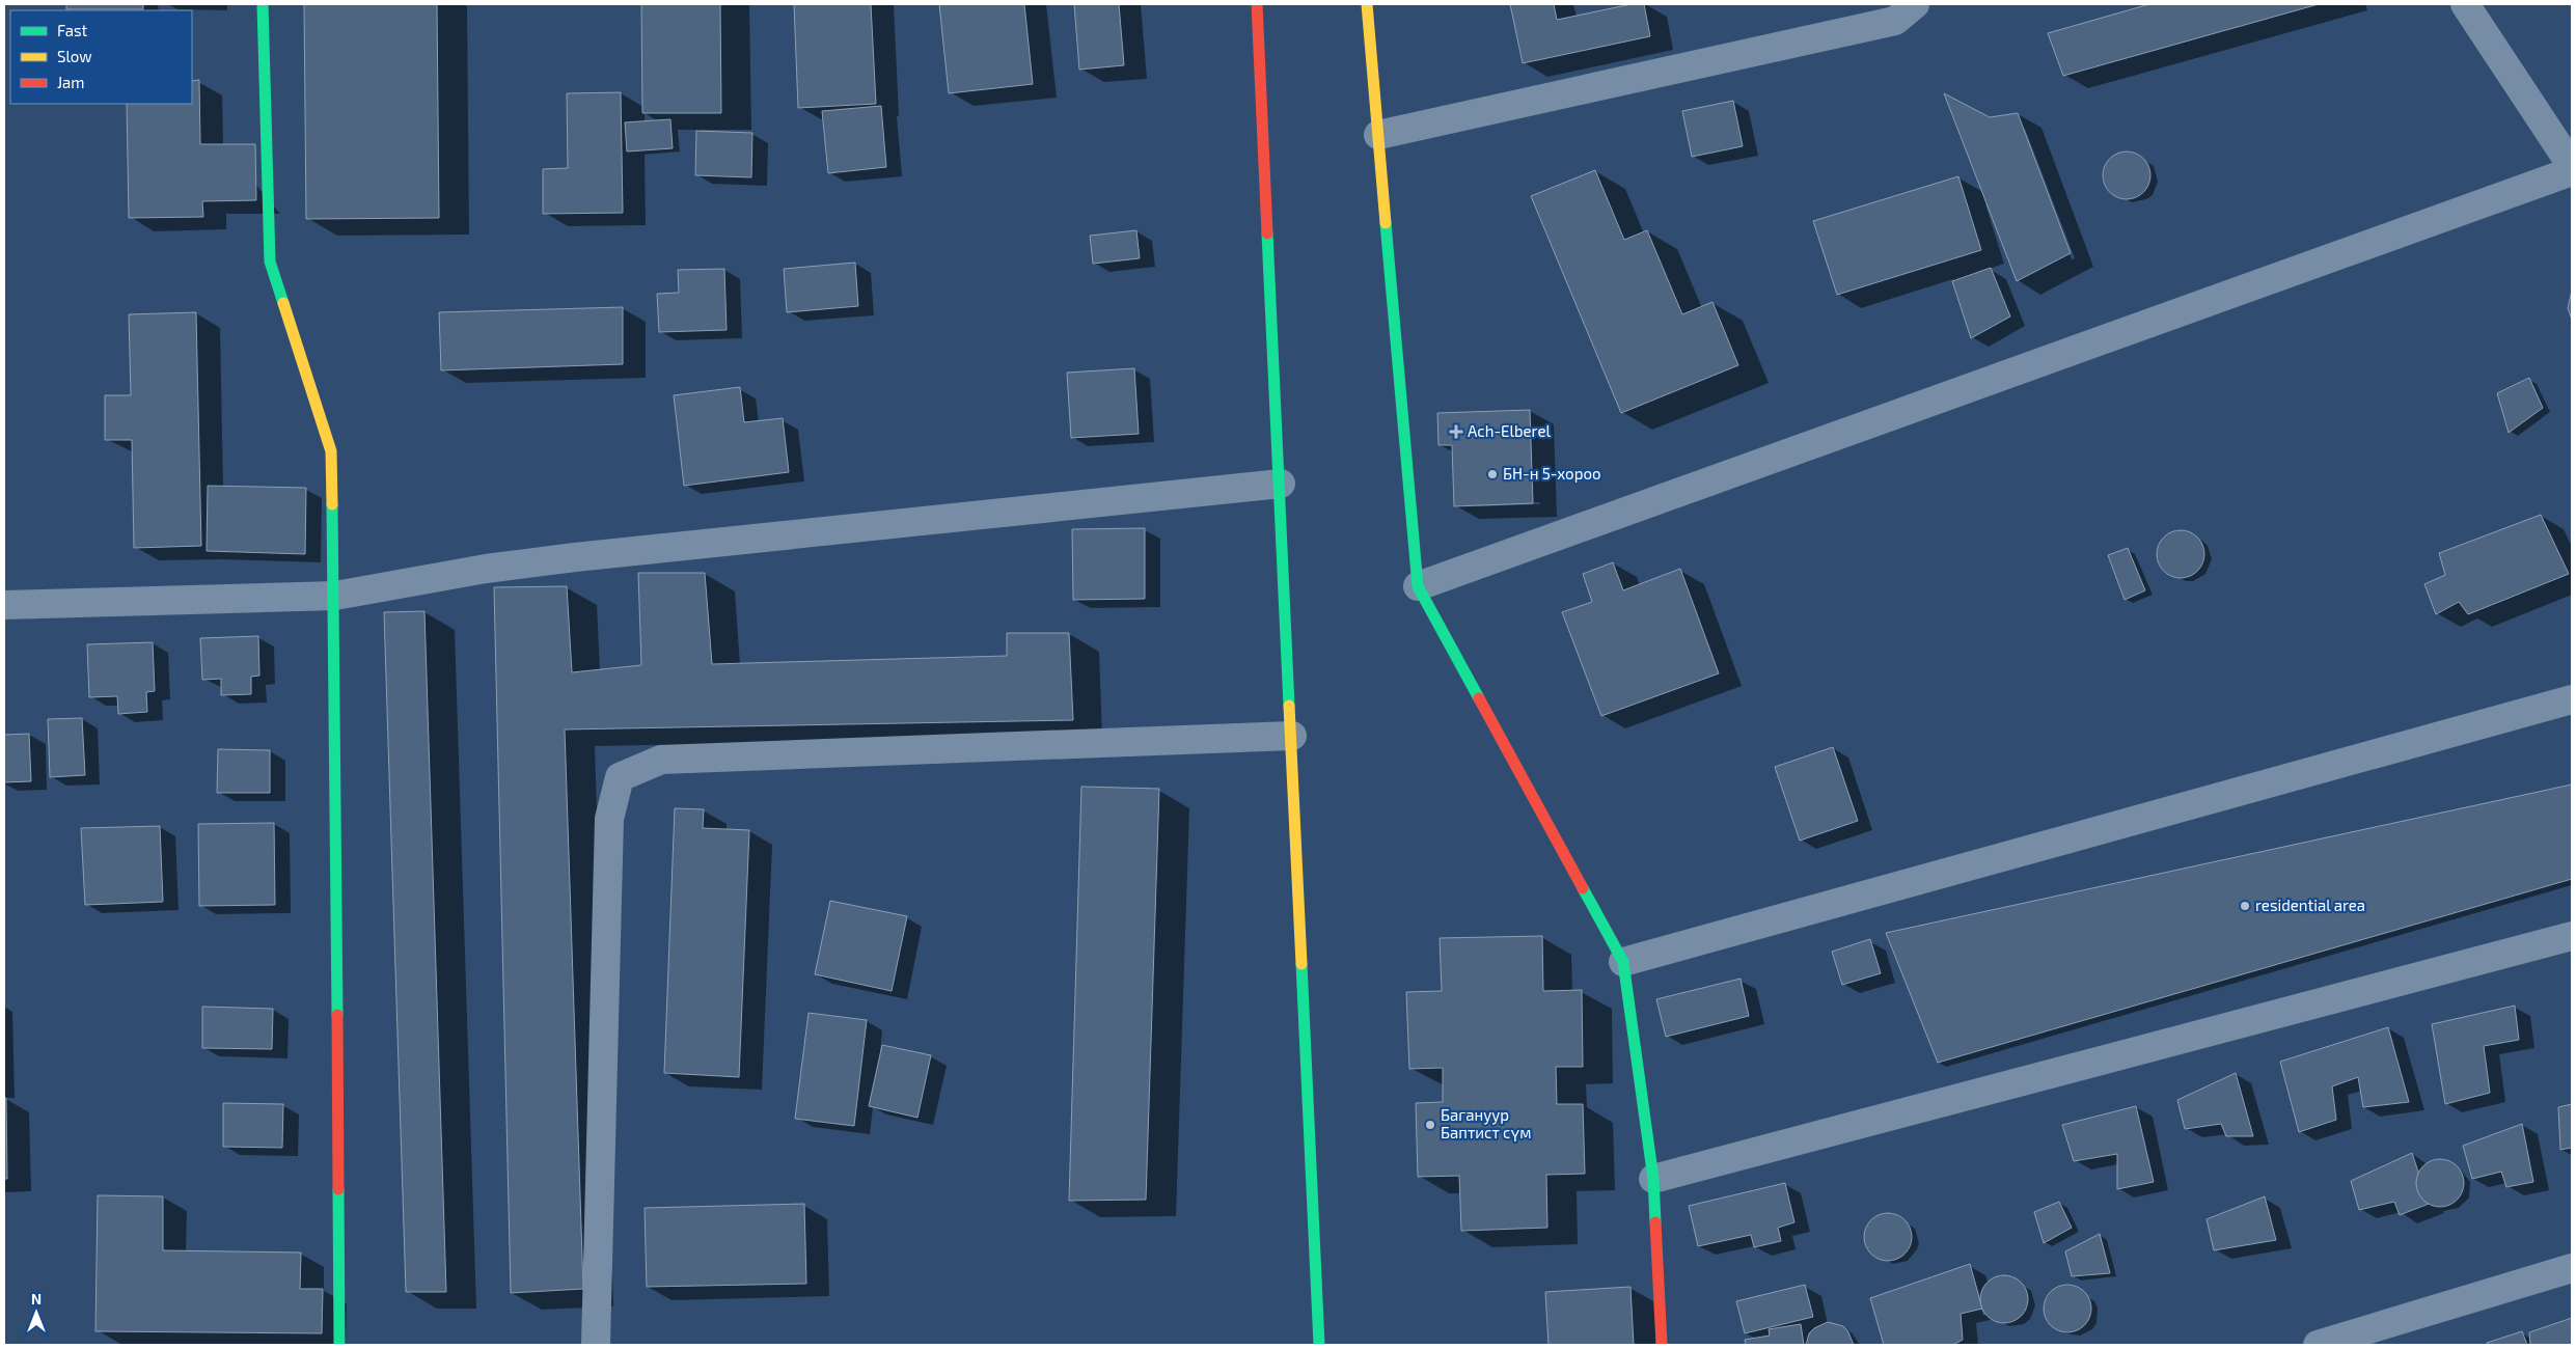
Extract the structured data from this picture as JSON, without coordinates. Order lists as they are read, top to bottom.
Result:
{
  "places": {
    "health": ["Ach-Elberel"],
    "other": ["БН-н 5-хороо", "residential area", "Багануур Баптист сүм"]
  },
  "legend": ["Fast", "Slow", "Jam"],
  "north": "top"
}
